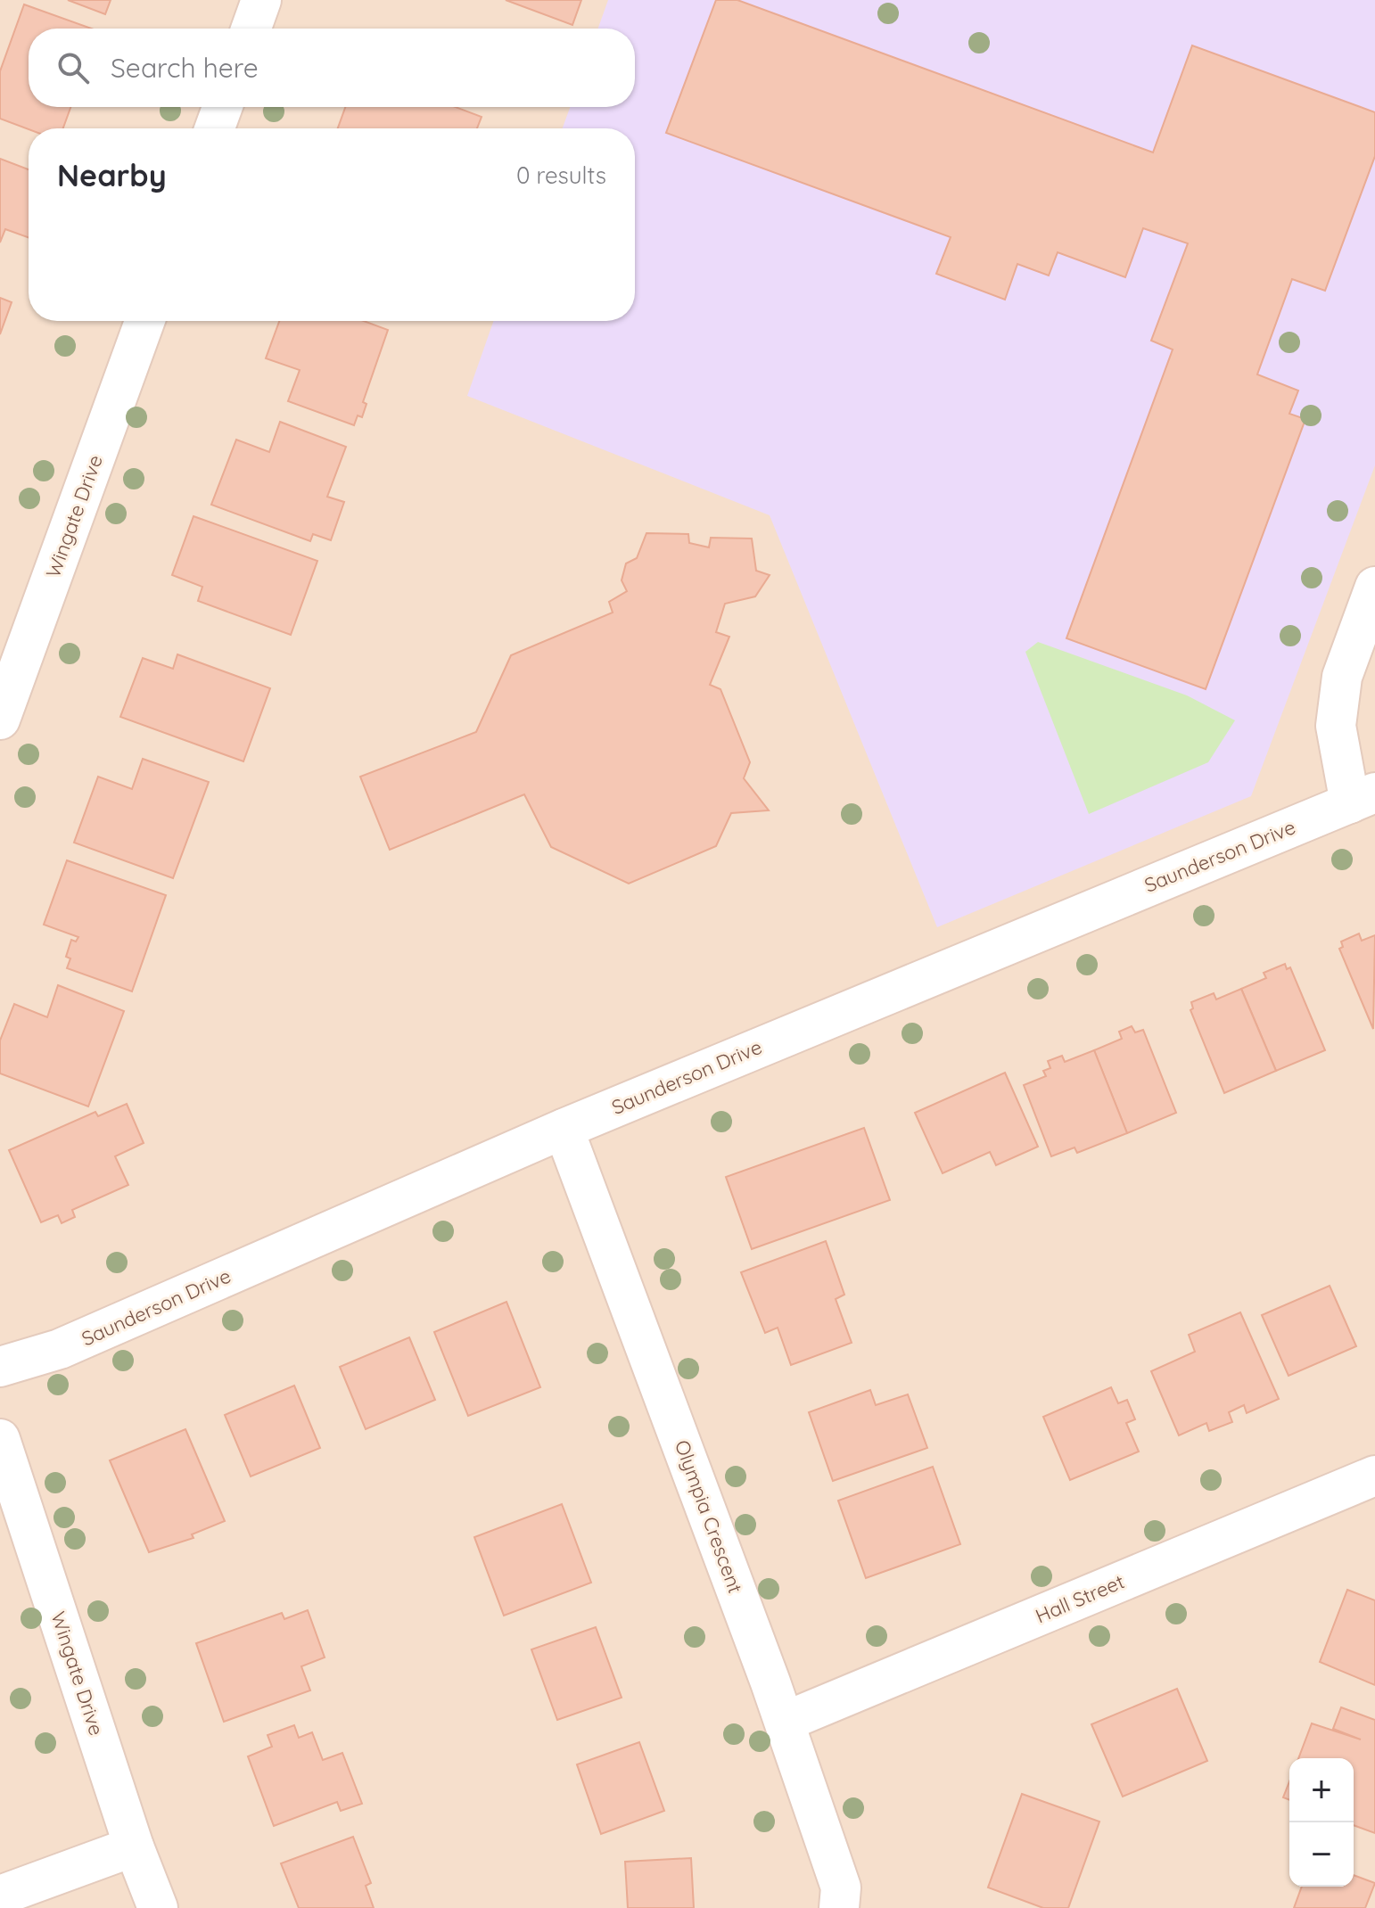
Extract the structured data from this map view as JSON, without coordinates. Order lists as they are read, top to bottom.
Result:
{
  "streets": {
    "street": [
      "Wingate Drive",
      "Saunderson Drive",
      "Olympia Crescent",
      "Hall Street"
    ]
  },
  "crossings": [
    ["Saunderson Drive", "Olympia Crescent"],
    ["Olympia Crescent", "Hall Street"]
  ],
  "page": {
    "search": "Search here",
    "heading": ["Nearby", "0 results"],
    "map_buttons": ["+", "−"]
  }
}
